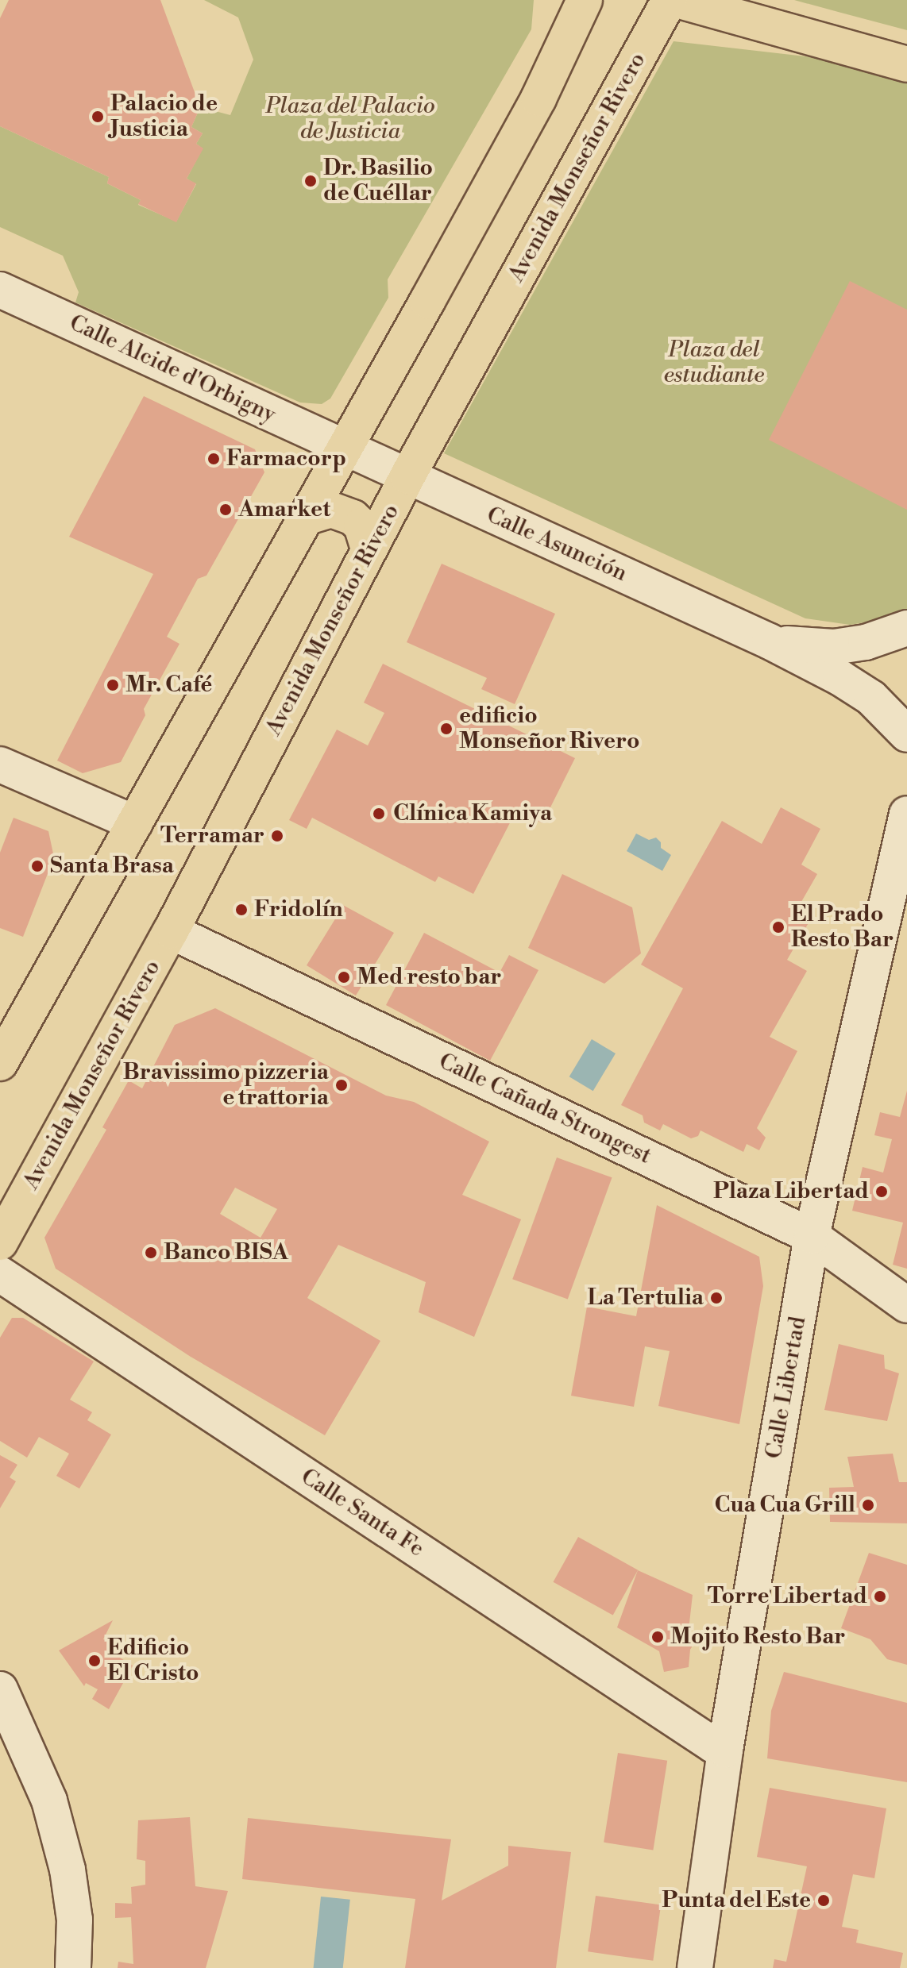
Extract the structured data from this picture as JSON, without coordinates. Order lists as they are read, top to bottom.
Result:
{
  "streets": {
    "main road": ["Avenida Monseñor Rivero"],
    "street": [
      "Calle Alcide d'Orbigny",
      "Calle Asunción",
      "Calle Cañada Strongest",
      "Calle Libertad",
      "Calle Santa Fe"
    ]
  },
  "crossings": [
    ["Avenida Monseñor Rivero", "Calle Asunción"],
    ["Avenida Monseñor Rivero", "Calle Cañada Strongest"],
    ["Calle Alcide d'Orbigny", "Calle Asunción"],
    ["Calle Cañada Strongest", "Calle Libertad"],
    ["Calle Libertad", "Calle Santa Fe"]
  ],
  "parks": ["Plaza del Palacio de Justicia", "Plaza del estudiante"],
  "places": [
    "Palacio de Justicia",
    "Dr. Basilio de Cuéllar",
    "Farmacorp",
    "Amarket",
    "Mr. Café",
    "edificio Monseñor Rivero",
    "Clínica Kamiya",
    "Terramar",
    "Santa Brasa",
    "Fridolín",
    "El Prado Resto Bar",
    "Med resto bar",
    "Bravissimo pizzeria e trattoria",
    "Plaza Libertad",
    "Banco BISA",
    "La Tertulia",
    "Cua Cua Grill",
    "Torre Libertad",
    "Mojito Resto Bar",
    "Edificio El Cristo",
    "Punta del Este"
  ]
}
